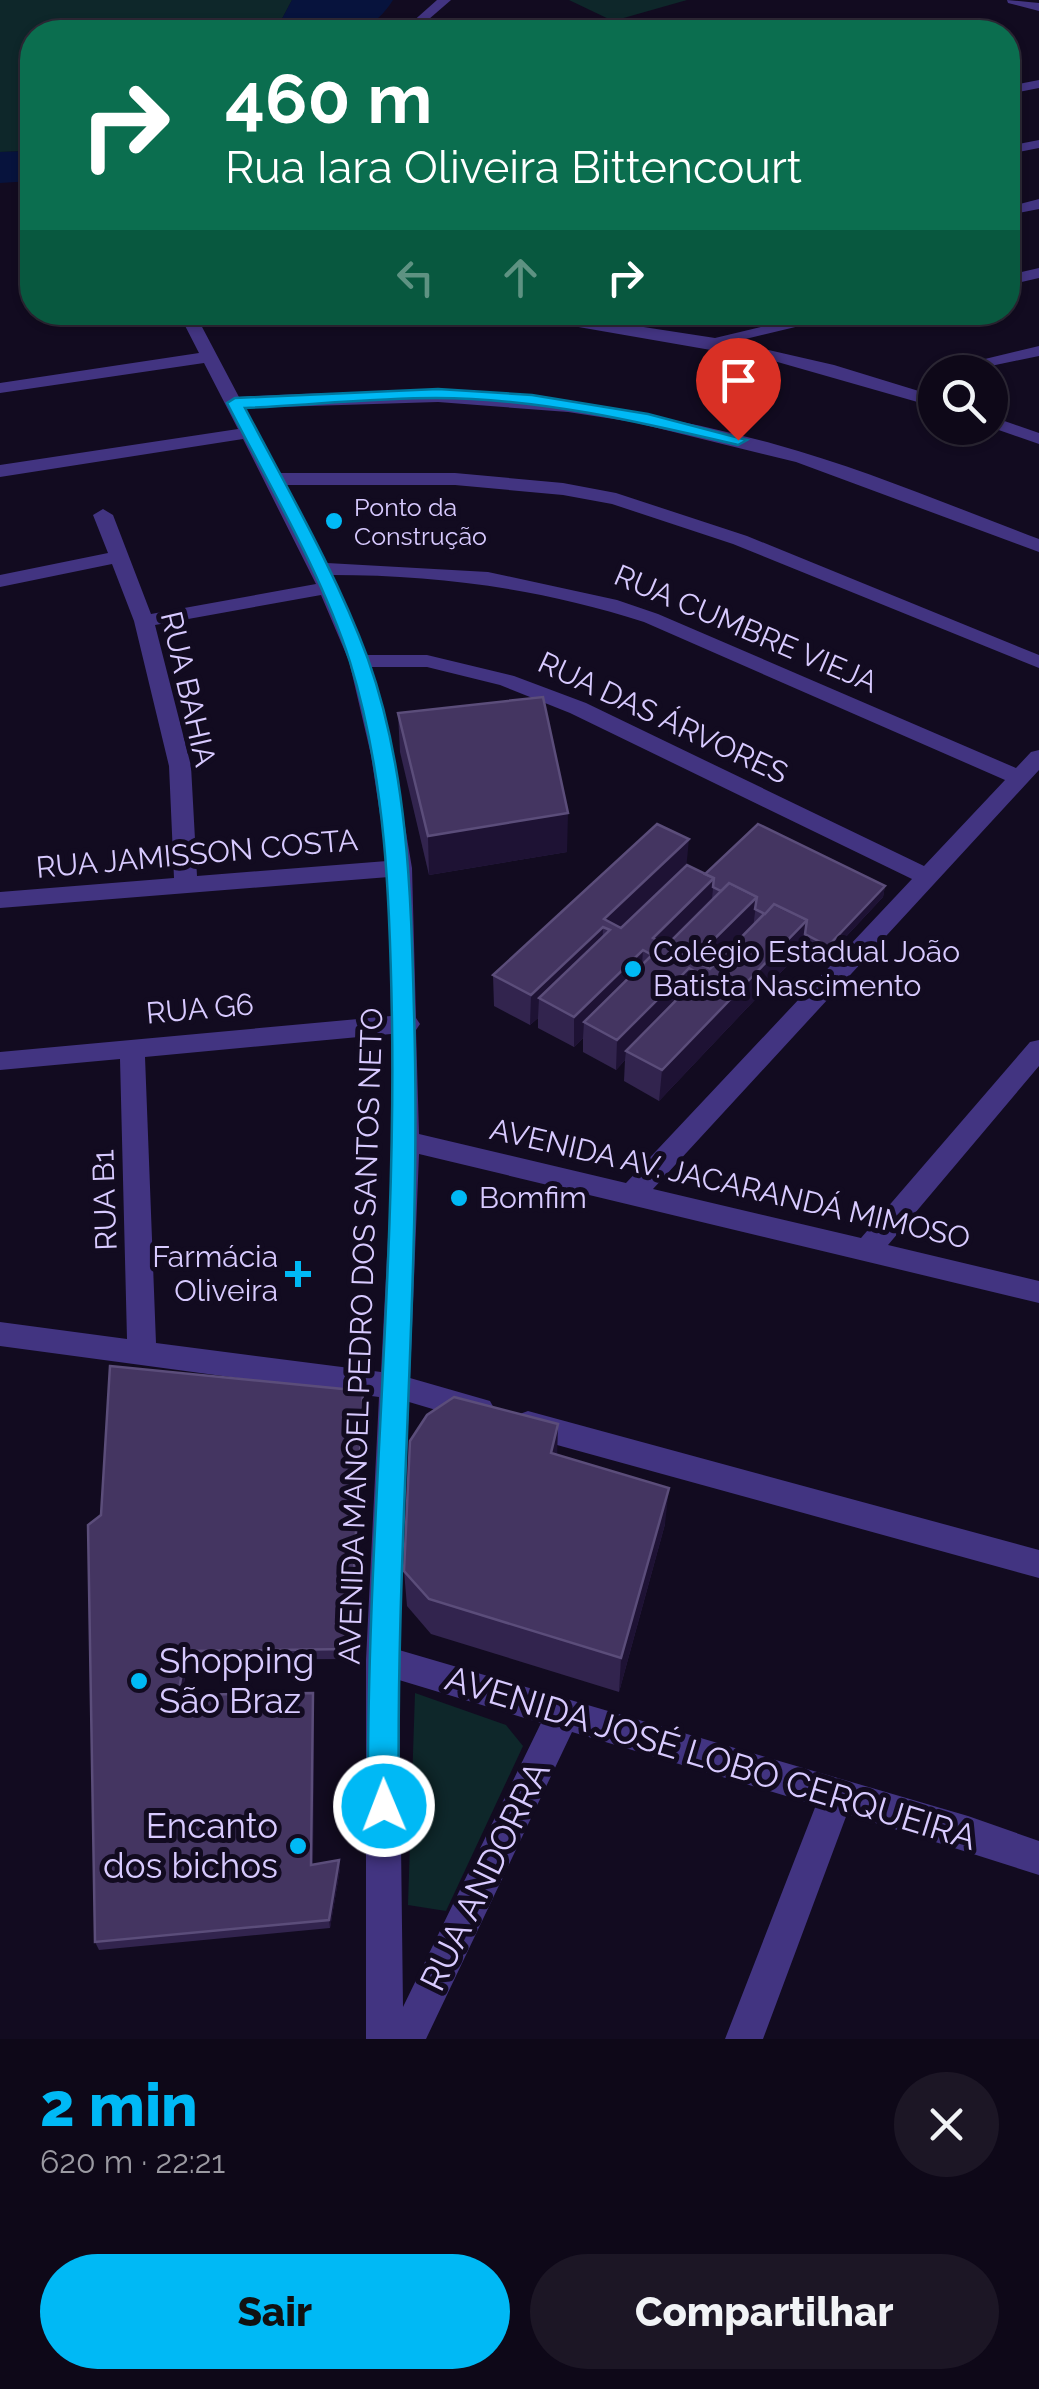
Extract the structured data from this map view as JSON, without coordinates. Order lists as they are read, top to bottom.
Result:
{
  "streets": {
    "street": [
      "RUA CUMBRE VIEJA",
      "RUA BAHIA",
      "RUA DAS ÁRVORES",
      "RUA JAMISSON COSTA",
      "RUA G6",
      "AVENIDA AV. JACARANDÁ MIMOSO",
      "RUA B1",
      "AVENIDA MANOEL PEDRO DOS SANTOS NETO",
      "AVENIDA JOSÉ LOBO CERQUEIRA",
      "RUA ANDORRA"
    ]
  },
  "crossings": [
    ["RUA CUMBRE VIEJA", "RUA BAHIA"],
    ["RUA CUMBRE VIEJA", "AVENIDA MANOEL PEDRO DOS SANTOS NETO"],
    ["RUA BAHIA", "RUA JAMISSON COSTA"],
    ["RUA DAS ÁRVORES", "AVENIDA MANOEL PEDRO DOS SANTOS NETO"],
    ["RUA JAMISSON COSTA", "AVENIDA MANOEL PEDRO DOS SANTOS NETO"],
    ["RUA G6", "RUA B1"],
    ["RUA G6", "AVENIDA MANOEL PEDRO DOS SANTOS NETO"],
    ["AVENIDA AV. JACARANDÁ MIMOSO", "AVENIDA MANOEL PEDRO DOS SANTOS NETO"],
    ["AVENIDA MANOEL PEDRO DOS SANTOS NETO", "AVENIDA JOSÉ LOBO CERQUEIRA"],
    ["AVENIDA JOSÉ LOBO CERQUEIRA", "RUA ANDORRA"]
  ],
  "places": {
    "other": [
      "Ponto da Construção",
      "Colégio Estadual João Batista Nascimento",
      "Bomfim",
      "Shopping São Braz",
      "Encanto dos bichos"
    ],
    "health": ["Farmácia Oliveira"]
  },
  "page": {
    "turn": ["460 m", "Rua Iara Oliveira Bittencourt"],
    "heading": ["2 min", "620 m · 22:21"],
    "buttons": ["Sair", "Compartilhar"]
  }
}
